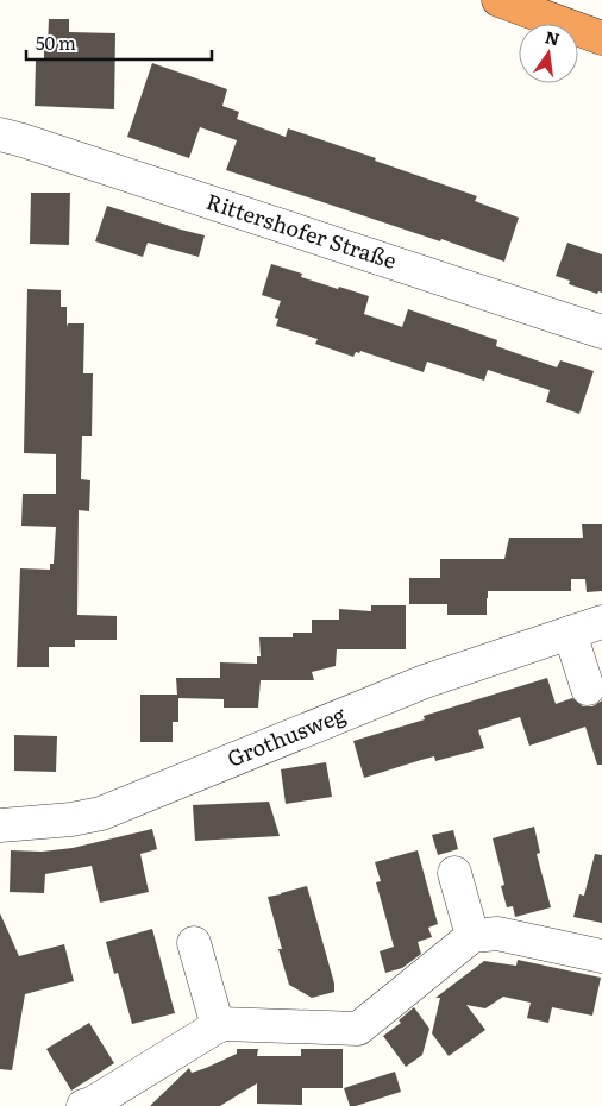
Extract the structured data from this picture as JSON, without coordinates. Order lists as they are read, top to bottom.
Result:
{
  "streets": {
    "street": ["Rittershofer Straße", "Grothusweg"]
  },
  "scale_bar": "50 m",
  "north": "top"
}
